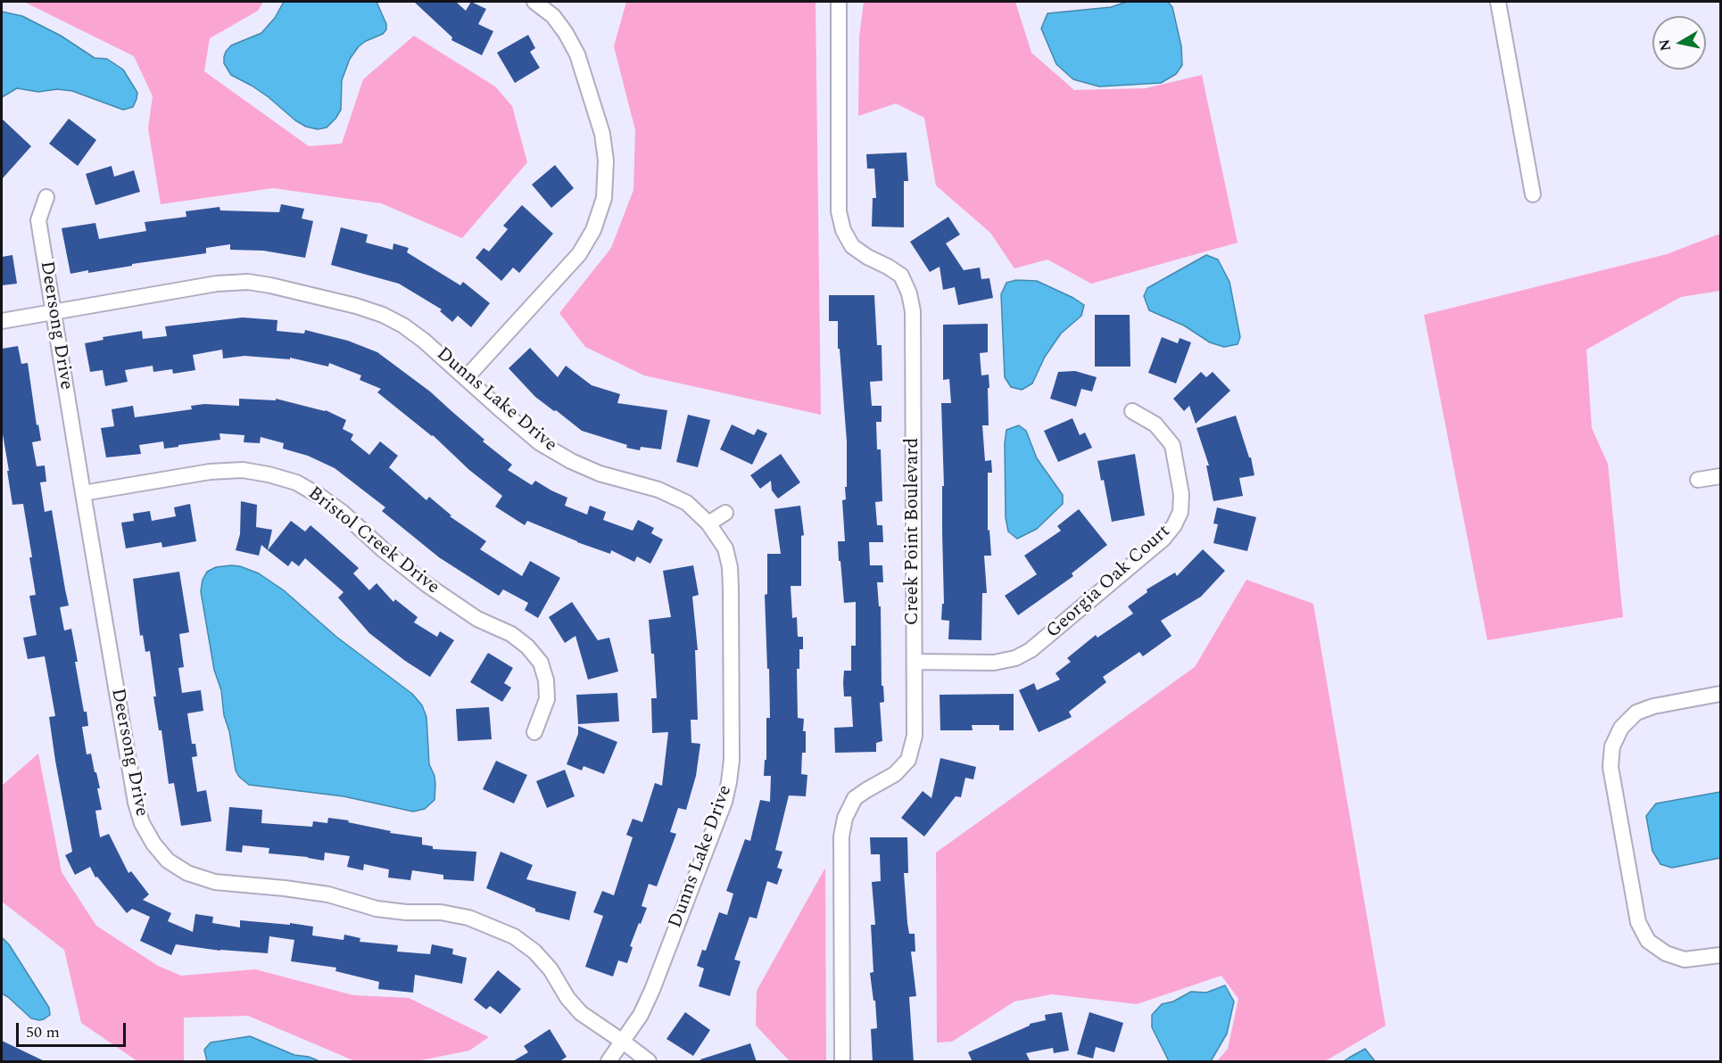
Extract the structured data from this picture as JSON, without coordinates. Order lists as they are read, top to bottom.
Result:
{
  "streets": {
    "street": [
      "Deersong Drive",
      "Dunns Lake Drive",
      "Creek Point Boulevard",
      "Bristol Creek Drive",
      "Georgia Oak Court"
    ]
  },
  "crossings": [
    ["Deersong Drive", "Dunns Lake Drive"],
    ["Deersong Drive", "Bristol Creek Drive"],
    ["Creek Point Boulevard", "Georgia Oak Court"]
  ],
  "scale_bar": "50 m",
  "north": "left"
}
